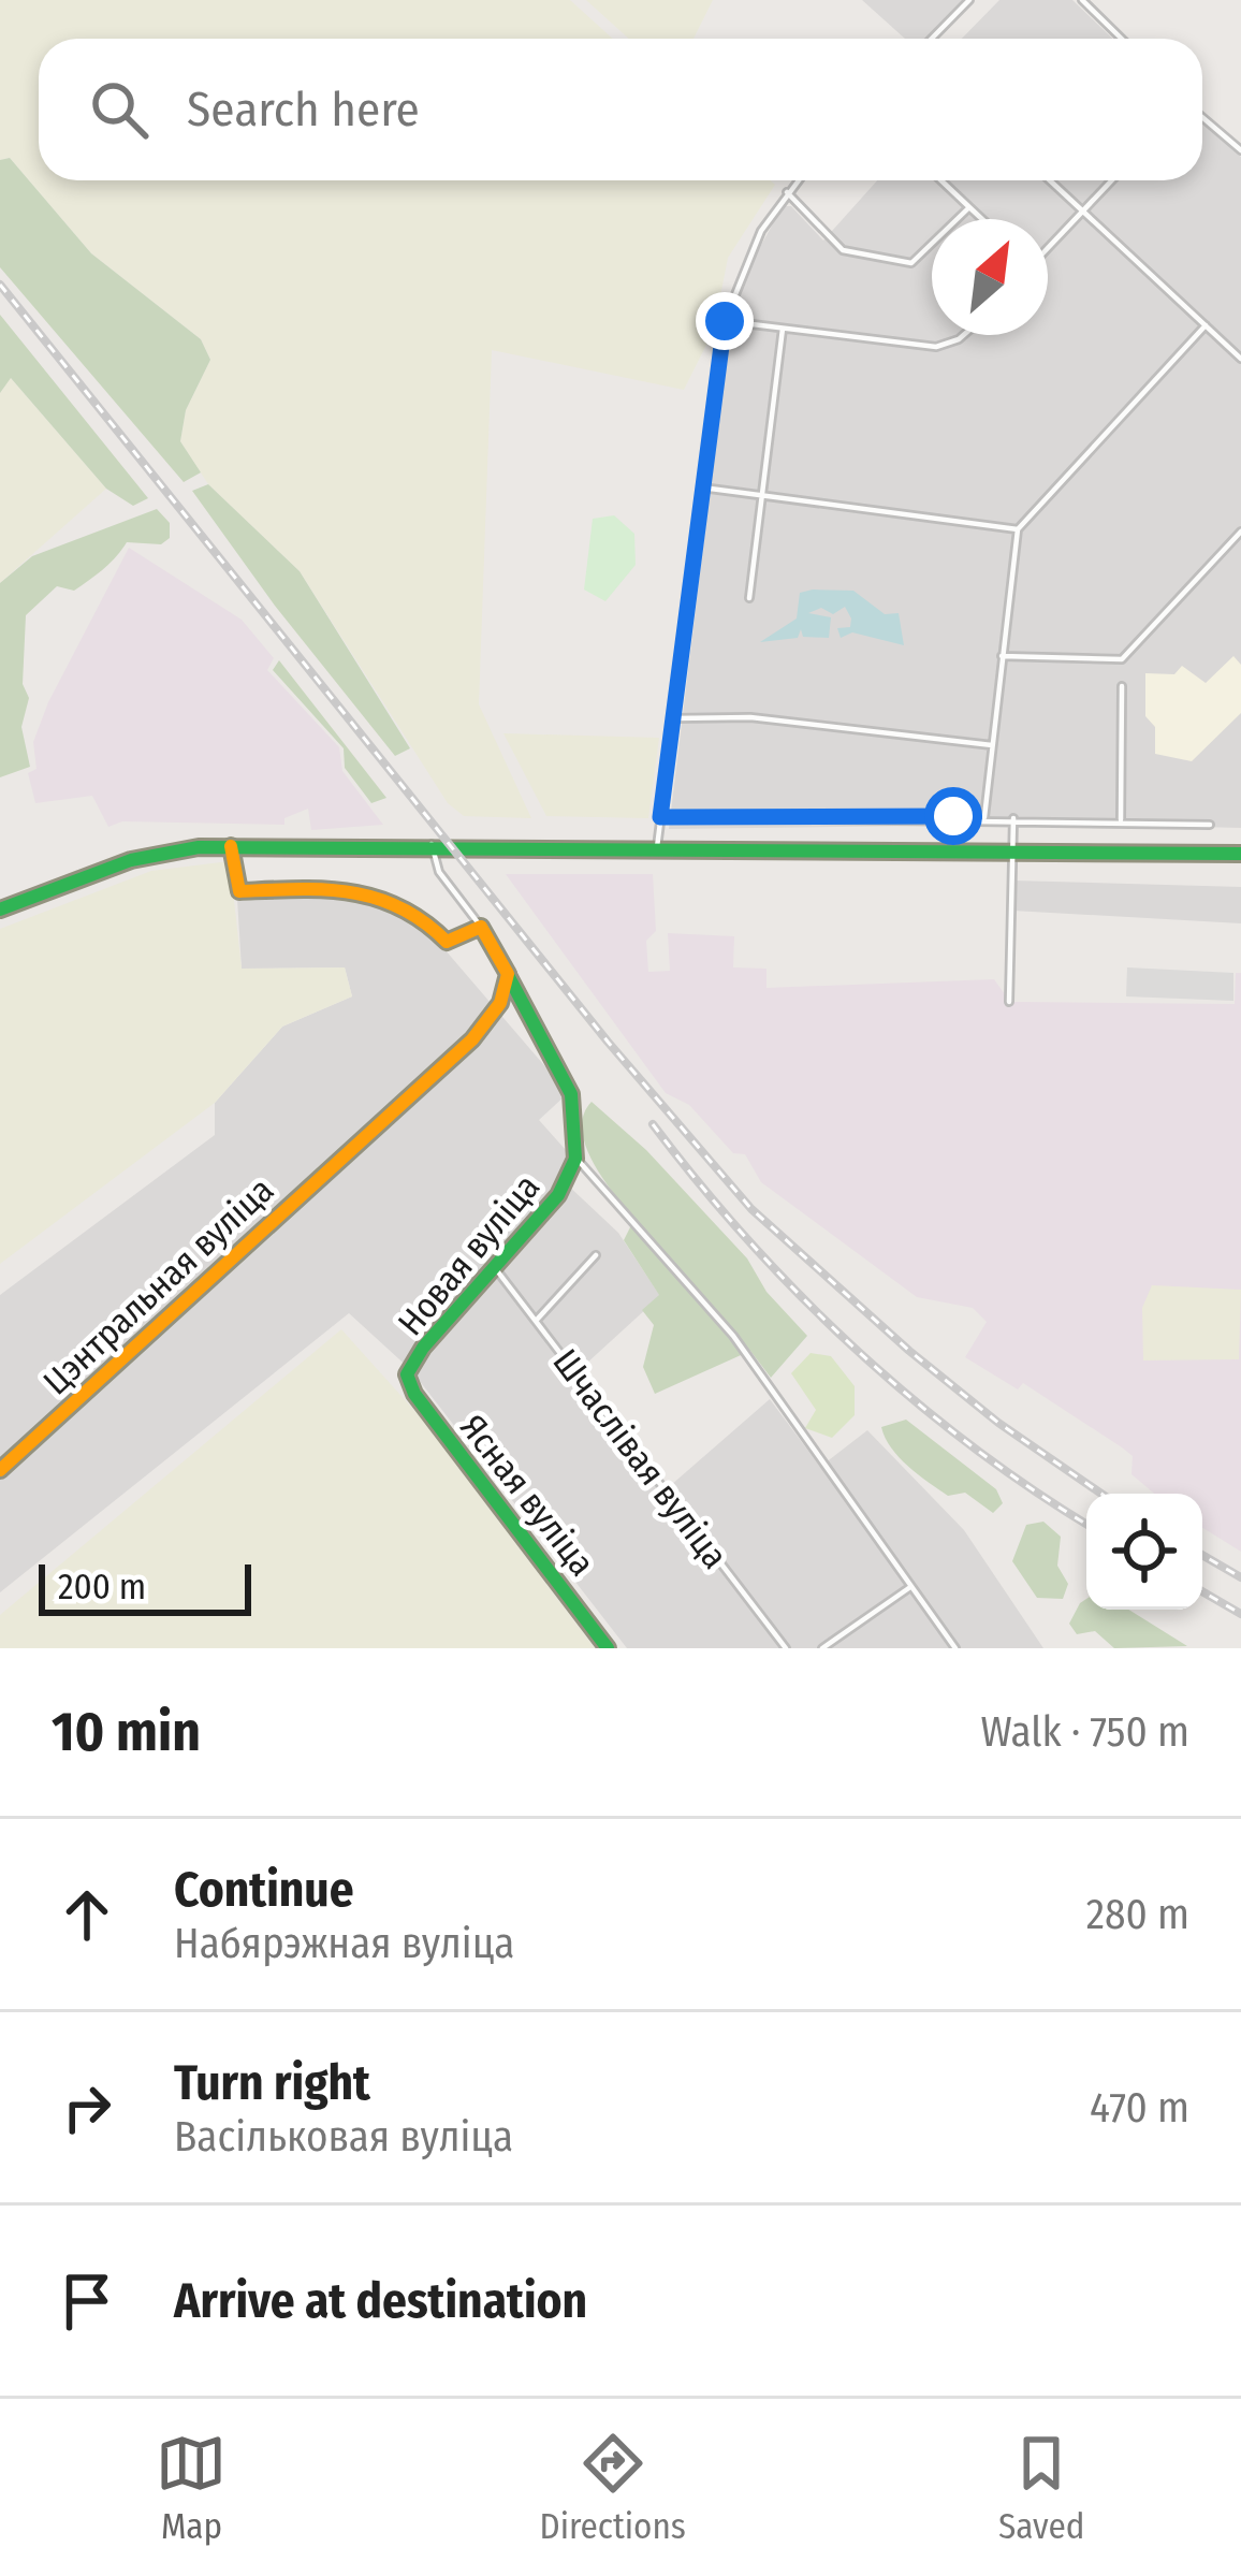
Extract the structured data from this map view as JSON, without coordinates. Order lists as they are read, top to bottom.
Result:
{
  "streets": {
    "street": [
      "Новая вуліца",
      "Цэнтральная вуліца",
      "Шчаслівая вуліца",
      "Ясная вуліца"
    ]
  },
  "crossings": [
    ["Новая вуліца", "Цэнтральная вуліца"],
    ["Новая вуліца", "Шчаслівая вуліца"],
    ["Новая вуліца", "Ясная вуліца"]
  ],
  "scale_bar": "200 m",
  "north": "top right",
  "page": {
    "search": "Search here",
    "scale": "200 m",
    "heading": ["10 min", "Walk · 750 m"],
    "list": [
      ["Continue", "Набярэжная вуліца", "280 m"],
      ["Turn right", "Васільковая вуліца", "470 m"],
      "Arrive at destination"
    ],
    "nav": ["Map", "Directions", "Saved"]
  }
}
